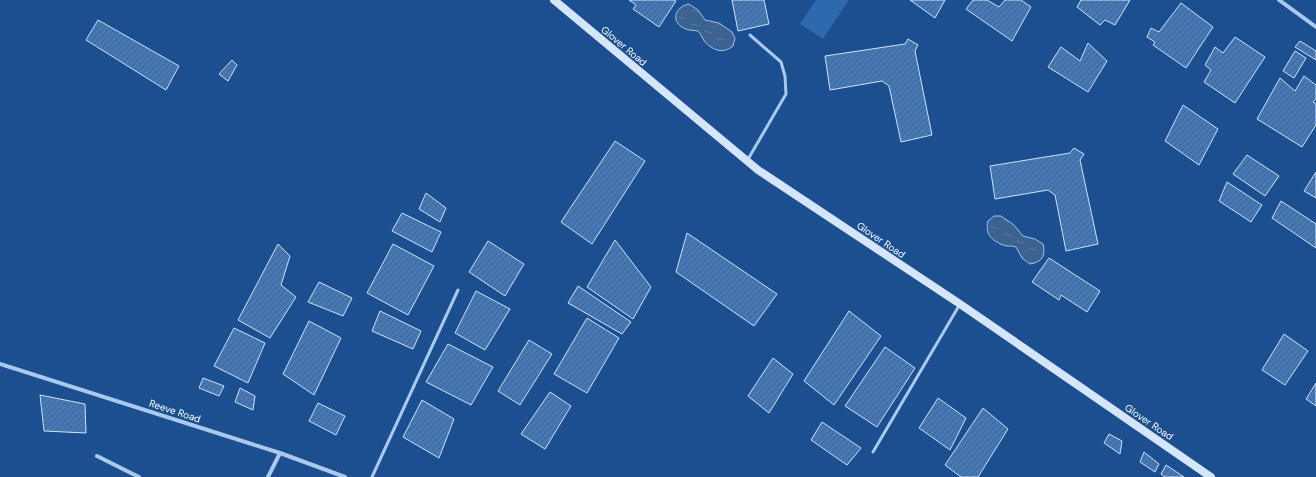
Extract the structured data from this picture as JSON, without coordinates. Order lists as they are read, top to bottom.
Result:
{
  "streets": {
    "street": ["Glover Road", "Reeve Road"]
  }
}
